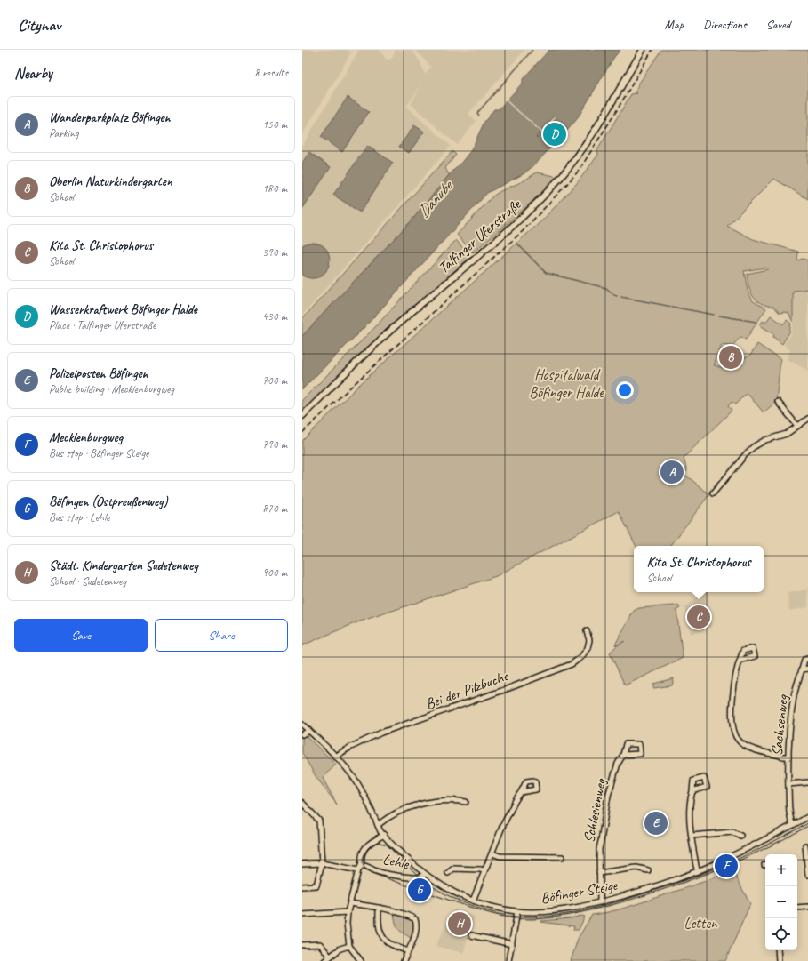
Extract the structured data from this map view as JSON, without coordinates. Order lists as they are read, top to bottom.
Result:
{
  "streets": {
    "street": [
      "Talfinger Uferstraße",
      "Bei der Pilzbuche",
      "Sachsenweg",
      "Schlesienweg",
      "Lehle",
      "Böfinger Steige"
    ]
  },
  "crossings": [
    ["Bei der Pilzbuche", "Böfinger Steige"],
    ["Sachsenweg", "Böfinger Steige"],
    ["Schlesienweg", "Böfinger Steige"],
    ["Lehle", "Böfinger Steige"]
  ],
  "water": ["Danube"],
  "parks": ["Hospitalwald Böfinger Halde", "Letten"],
  "page": {
    "header": "Citynav",
    "nav": ["Map", "Directions", "Saved"],
    "heading": ["Nearby", "8 results"],
    "list": [
      {
        "mark": "A",
        "name": "Wanderparkplatz Böfingen",
        "note": "Parking",
        "value": "150 m"
      },
      {
        "mark": "B",
        "name": "Oberlin Naturkindergarten",
        "note": "School",
        "value": "180 m"
      },
      {
        "mark": "C",
        "name": "Kita St. Christophorus",
        "note": "School",
        "value": "390 m"
      },
      {
        "mark": "D",
        "name": "Wasserkraftwerk Böfinger Halde",
        "note": "Place · Talfinger Uferstraße",
        "value": "430 m"
      },
      {
        "mark": "E",
        "name": "Polizeiposten Böfingen",
        "note": "Public building · Mecklenburgweg",
        "value": "700 m"
      },
      {
        "mark": "F",
        "name": "Mecklenburgweg",
        "note": "Bus stop · Böfinger Steige",
        "value": "790 m"
      },
      {
        "mark": "G",
        "name": "Böfingen (Ostpreußenweg)",
        "note": "Bus stop · Lehle",
        "value": "870 m"
      },
      {
        "mark": "H",
        "name": "Städt. Kindergarten Sudetenweg",
        "note": "School · Sudetenweg",
        "value": "900 m"
      }
    ],
    "pins": [
      "D",
      "B",
      "A",
      "C",
      "E",
      "F",
      "G",
      "H"
    ],
    "popup": ["Kita St. Christophorus", "School"],
    "buttons": ["Save", "Share"],
    "map_buttons": ["+", "−"]
  }
}
